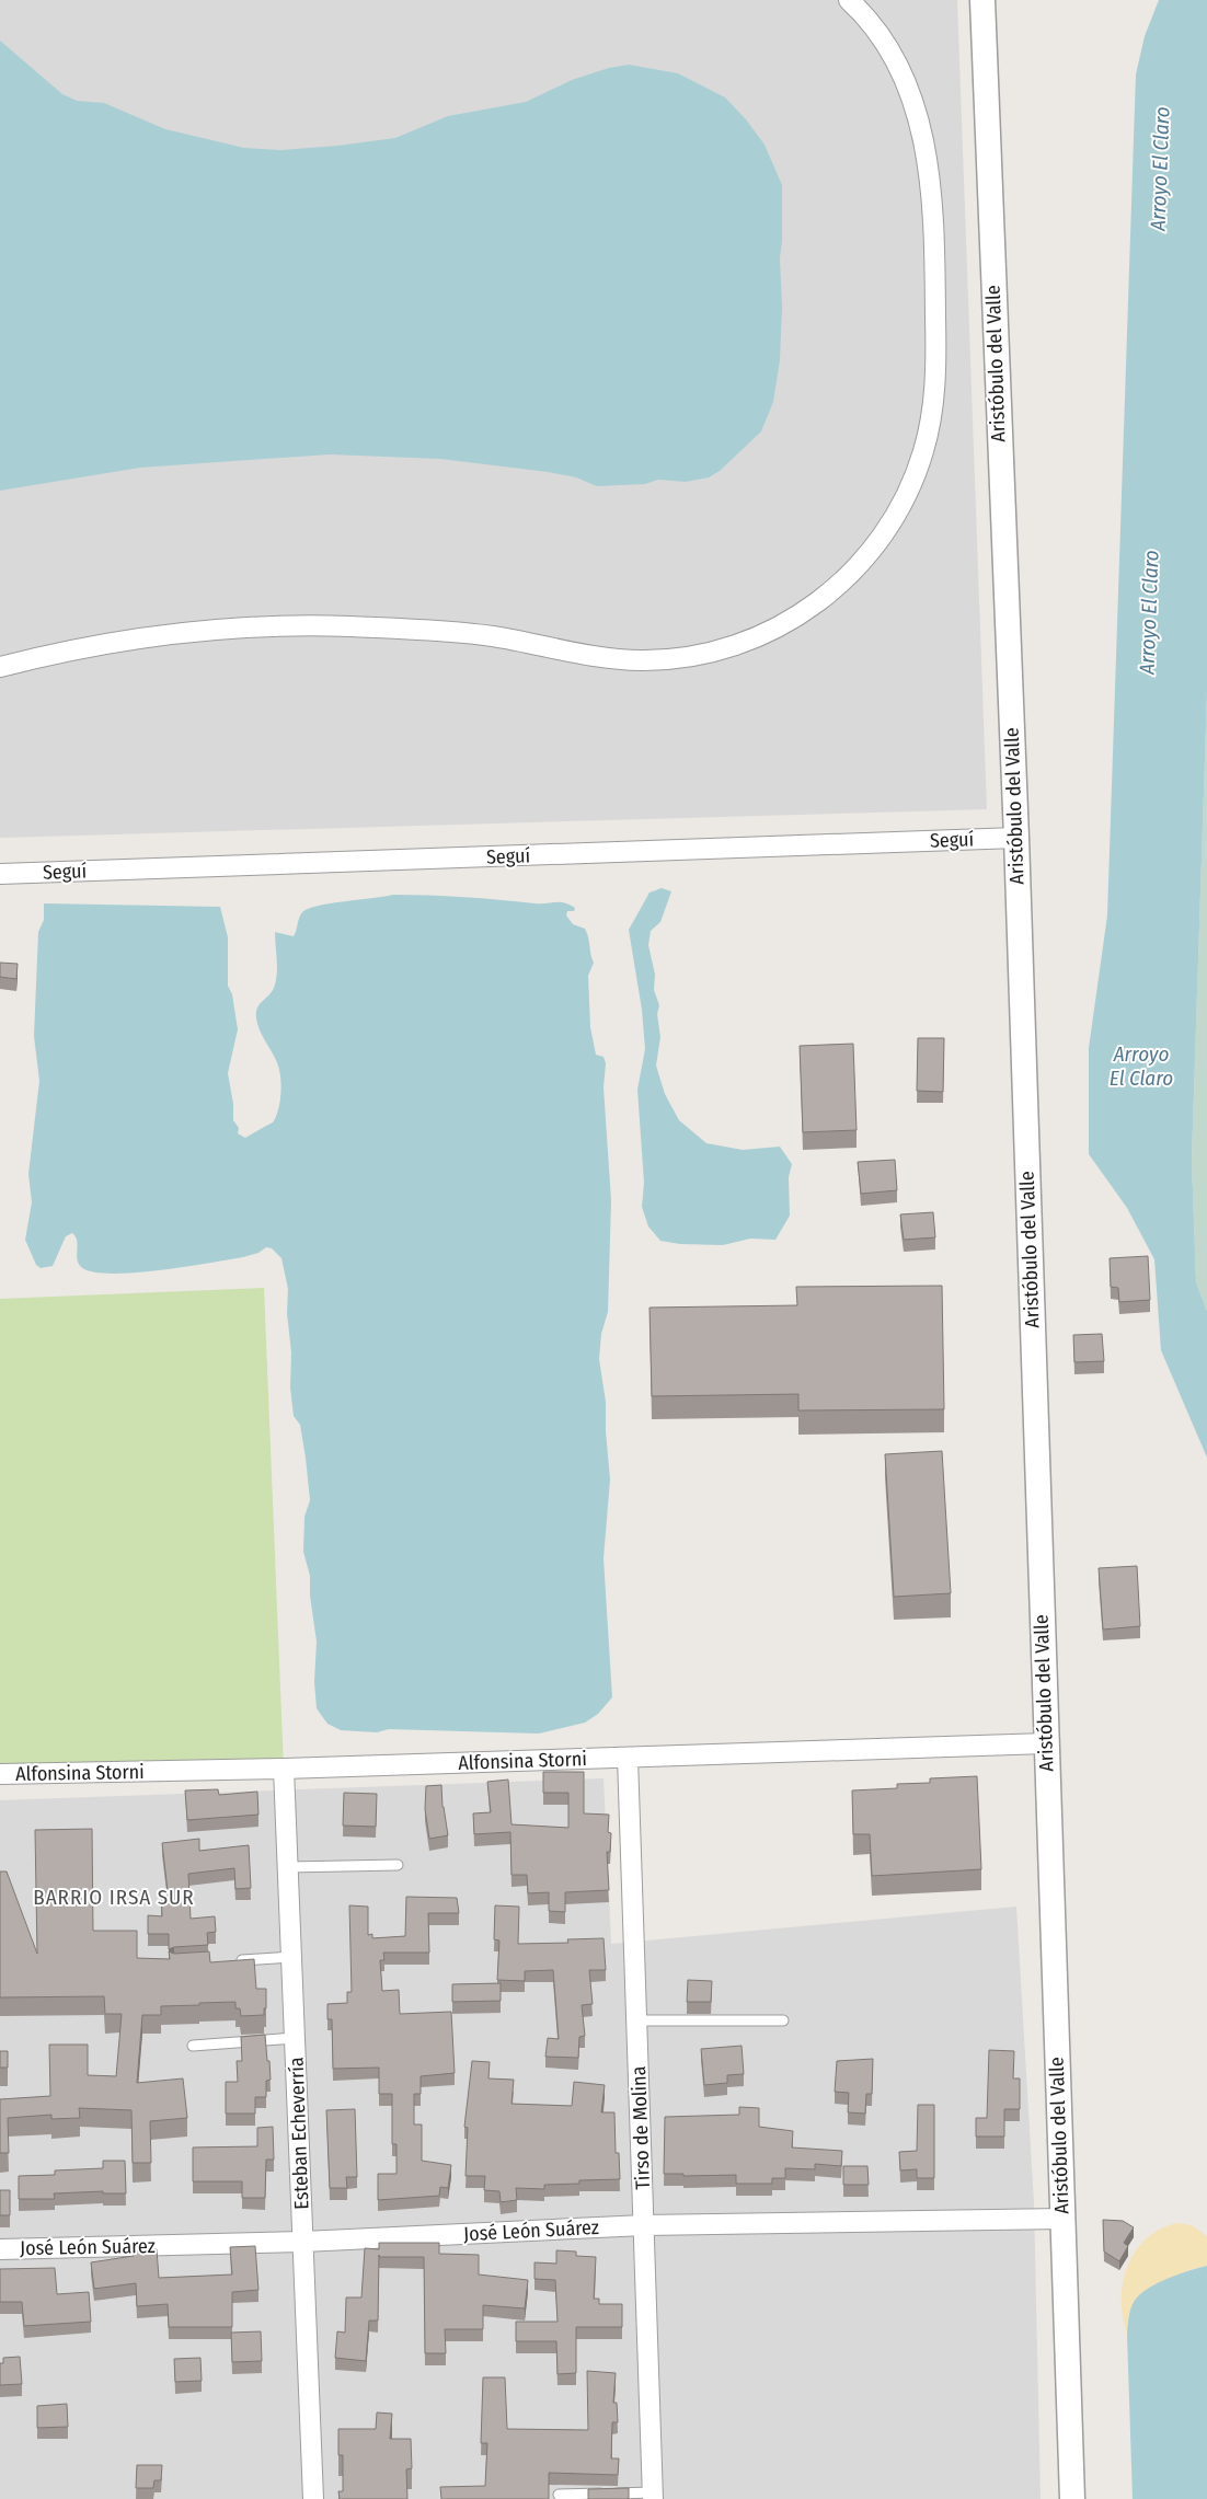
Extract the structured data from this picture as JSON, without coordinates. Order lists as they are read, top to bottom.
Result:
{
  "streets": {
    "street": [
      "Aristóbulo del Valle",
      "Seguí",
      "Alfonsina Storni",
      "Tirso de Molina",
      "Esteban Echeverría",
      "José León Suárez"
    ]
  },
  "crossings": [
    ["Aristóbulo del Valle", "Seguí"],
    ["Aristóbulo del Valle", "Alfonsina Storni"],
    ["Aristóbulo del Valle", "José León Suárez"],
    ["Alfonsina Storni", "Tirso de Molina"],
    ["Alfonsina Storni", "Esteban Echeverría"],
    ["Tirso de Molina", "José León Suárez"],
    ["Esteban Echeverría", "José León Suárez"]
  ],
  "districts": ["BARRIO IRSA SUR"],
  "water": ["Arroyo El Claro"]
}
